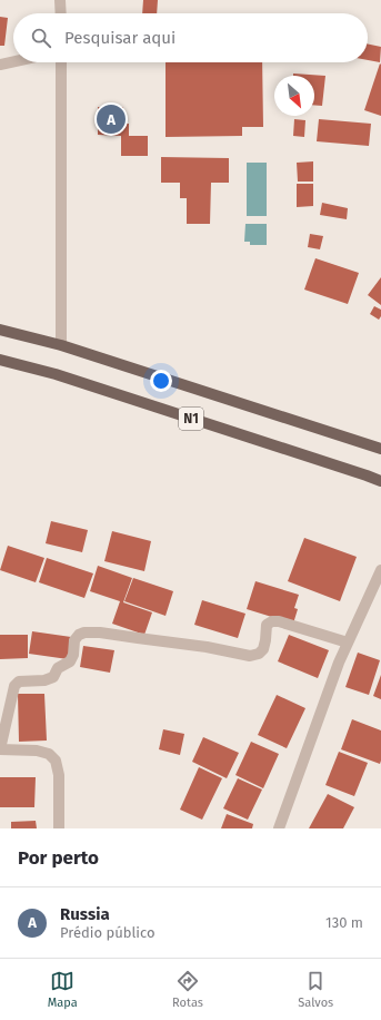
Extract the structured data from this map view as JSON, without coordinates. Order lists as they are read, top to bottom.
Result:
{
  "streets": {
    "main road": ["N1"]
  },
  "north": "bottom right",
  "page": {
    "search": "Pesquisar aqui",
    "pins": "A",
    "heading": "Por perto",
    "list": [
      {
        "mark": "A",
        "name": "Russia",
        "note": "Prédio público",
        "value": "130 m"
      }
    ],
    "nav": ["Mapa", "Rotas", "Salvos"]
  }
}
